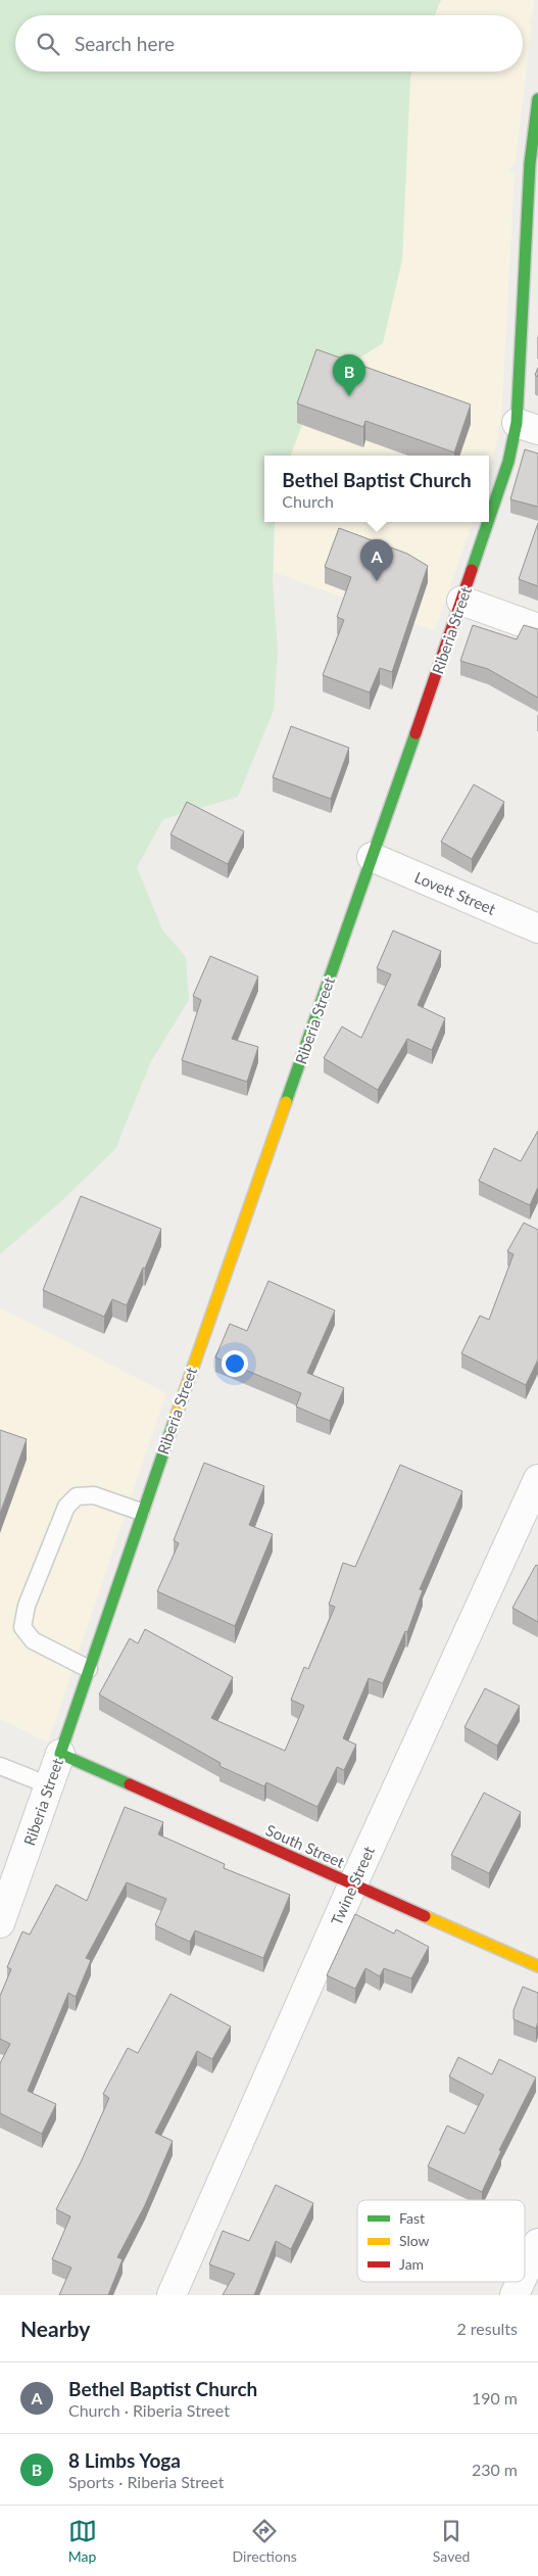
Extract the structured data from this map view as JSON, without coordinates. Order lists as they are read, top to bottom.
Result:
{
  "streets": {
    "street": [
      "Riberia Street",
      "Lovett Street",
      "South Street",
      "Twine Street"
    ]
  },
  "crossings": [
    ["Riberia Street", "Lovett Street"],
    ["Riberia Street", "South Street"],
    ["South Street", "Twine Street"]
  ],
  "legend": ["Fast", "Slow", "Jam"],
  "page": {
    "search": "Search here",
    "pins": ["B", "A"],
    "popup": ["Bethel Baptist Church", "Church"],
    "heading": ["Nearby", "2 results"],
    "list": [
      {
        "mark": "A",
        "name": "Bethel Baptist Church",
        "note": "Church · Riberia Street",
        "value": "190 m"
      },
      {
        "mark": "B",
        "name": "8 Limbs Yoga",
        "note": "Sports · Riberia Street",
        "value": "230 m"
      }
    ],
    "nav": ["Map", "Directions", "Saved"]
  }
}
